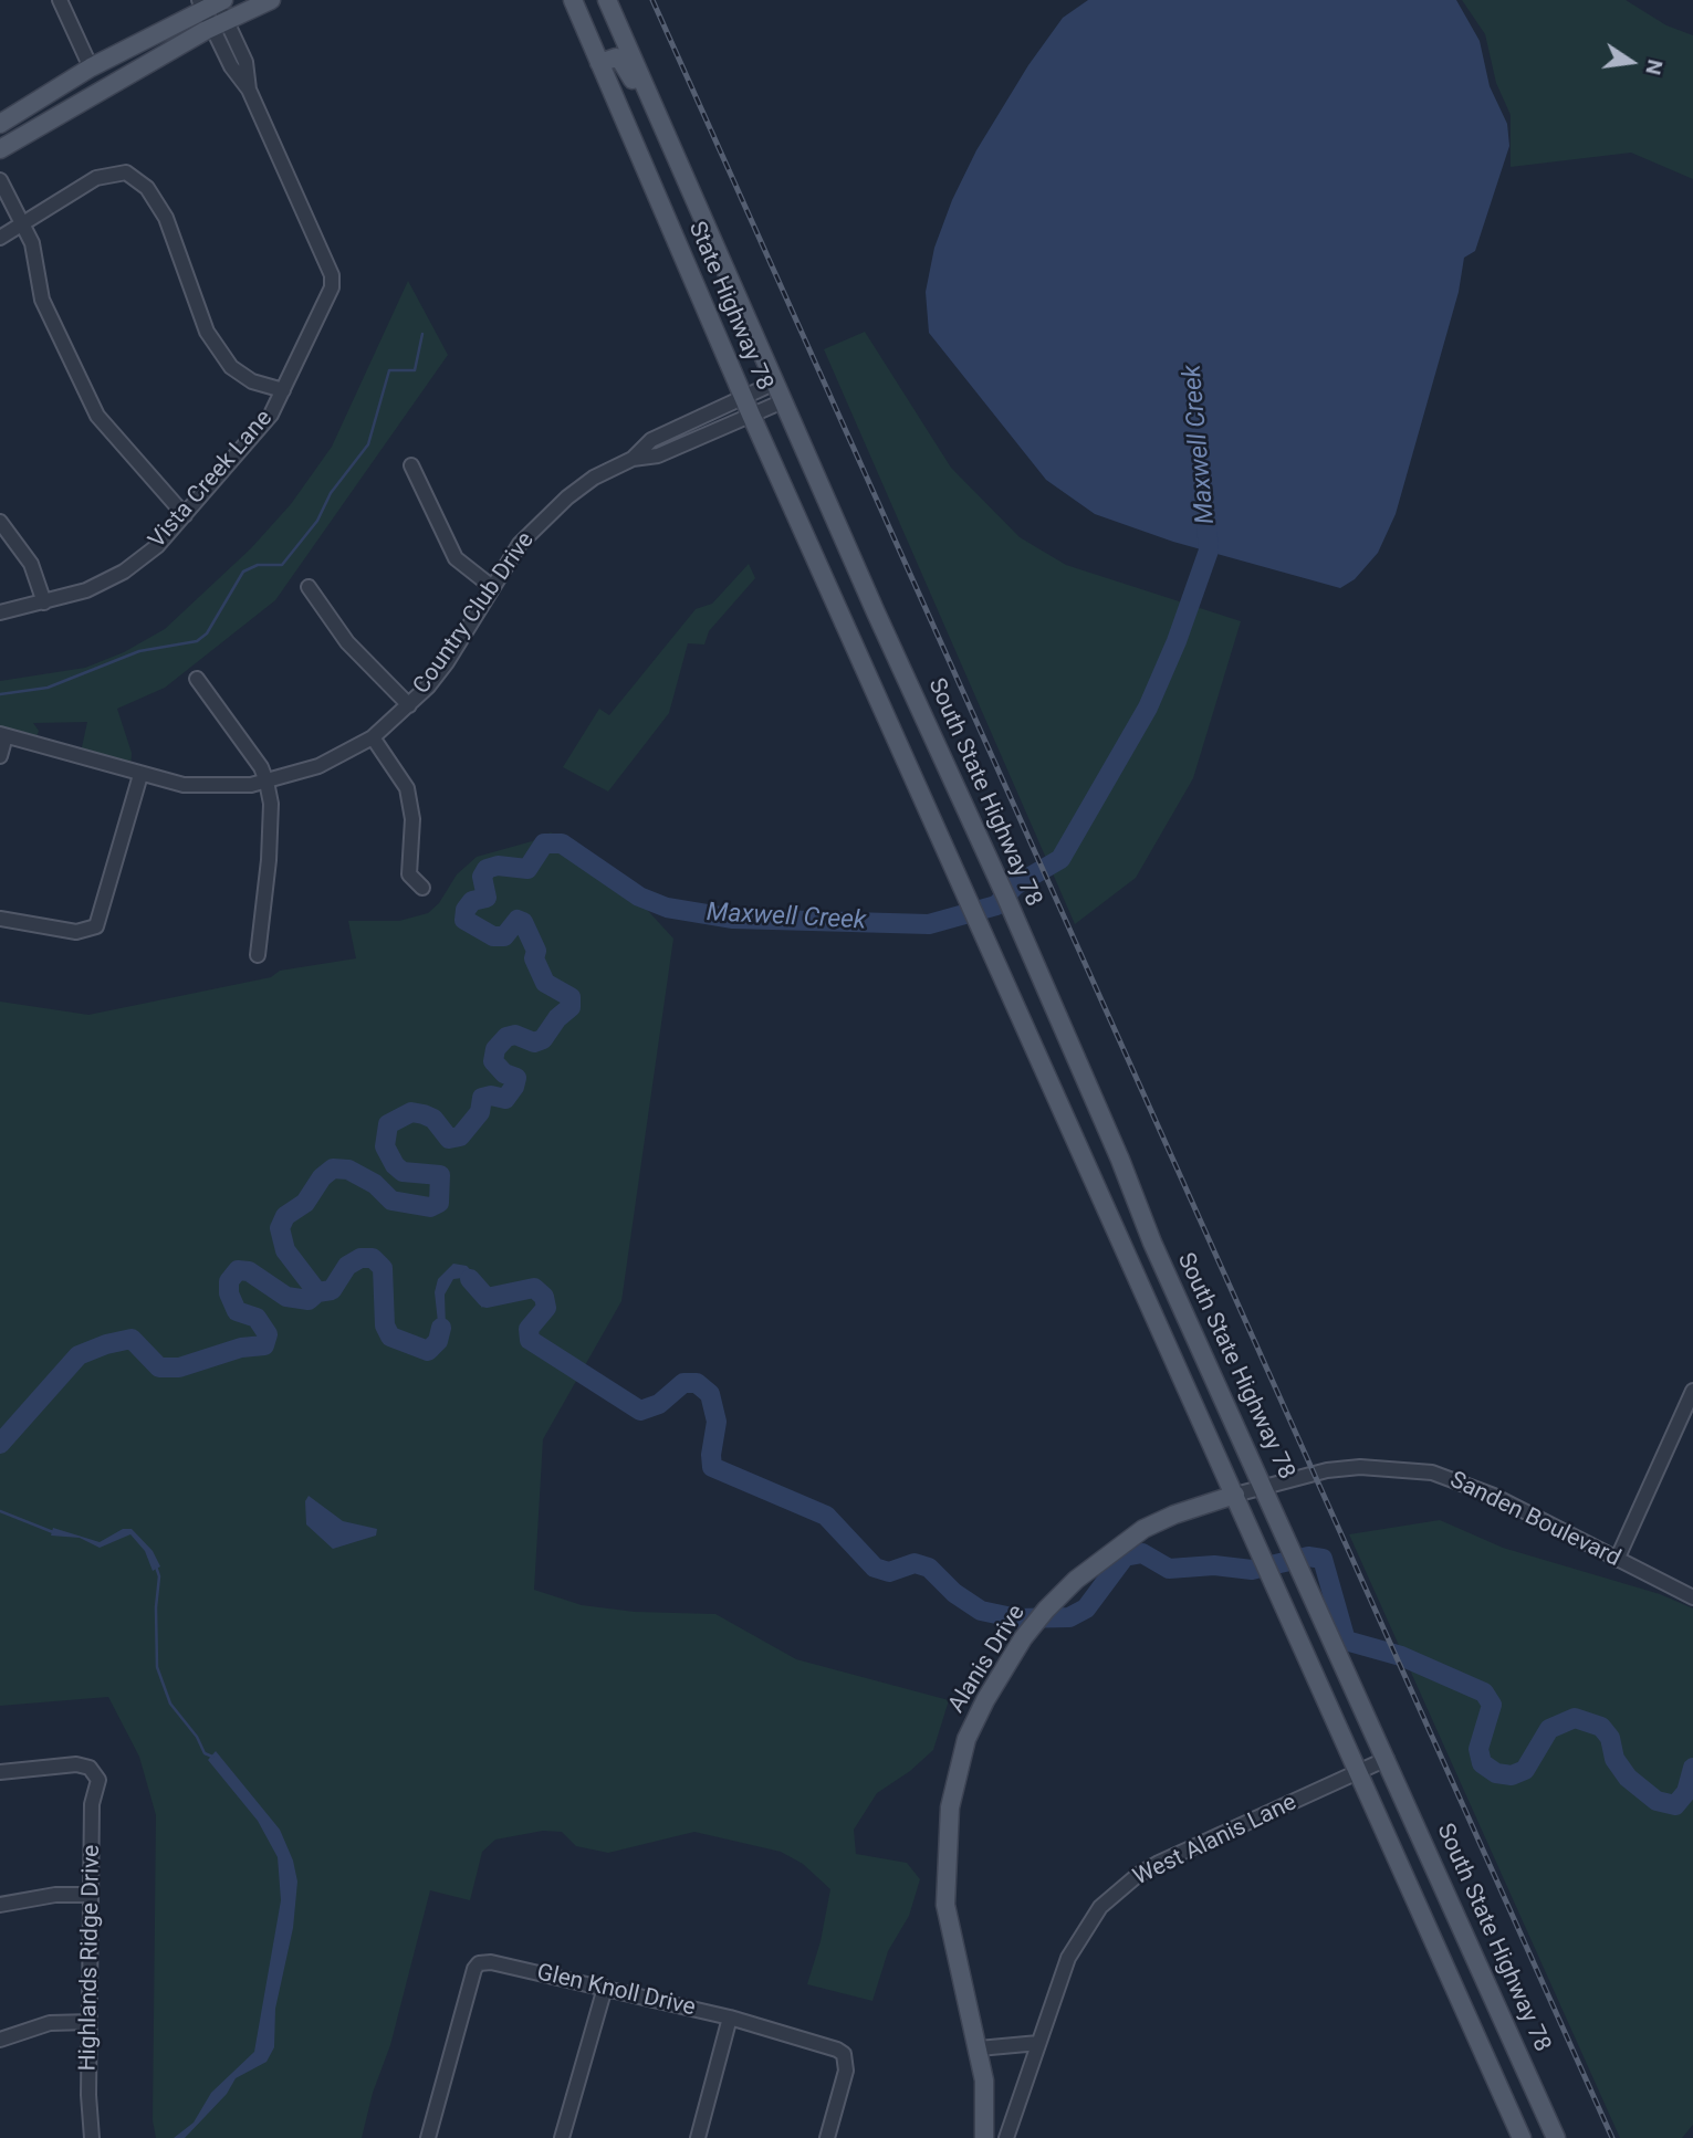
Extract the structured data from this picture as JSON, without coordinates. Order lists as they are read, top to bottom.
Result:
{
  "streets": {
    "main road": ["State Highway 78", "South State Highway 78", "Alanis Drive"],
    "street": [
      "Vista Creek Lane",
      "Country Club Drive",
      "Sanden Boulevard",
      "West Alanis Lane",
      "Highlands Ridge Drive",
      "Glen Knoll Drive"
    ]
  },
  "crossings": [
    ["State Highway 78", "Country Club Drive"],
    ["State Highway 78", "South State Highway 78"],
    ["State Highway 78", "Sanden Boulevard"],
    ["State Highway 78", "Alanis Drive"],
    ["South State Highway 78", "Sanden Boulevard"],
    ["South State Highway 78", "West Alanis Lane"],
    ["Sanden Boulevard", "Alanis Drive"]
  ],
  "water": ["Maxwell Creek"],
  "north": "right"
}
